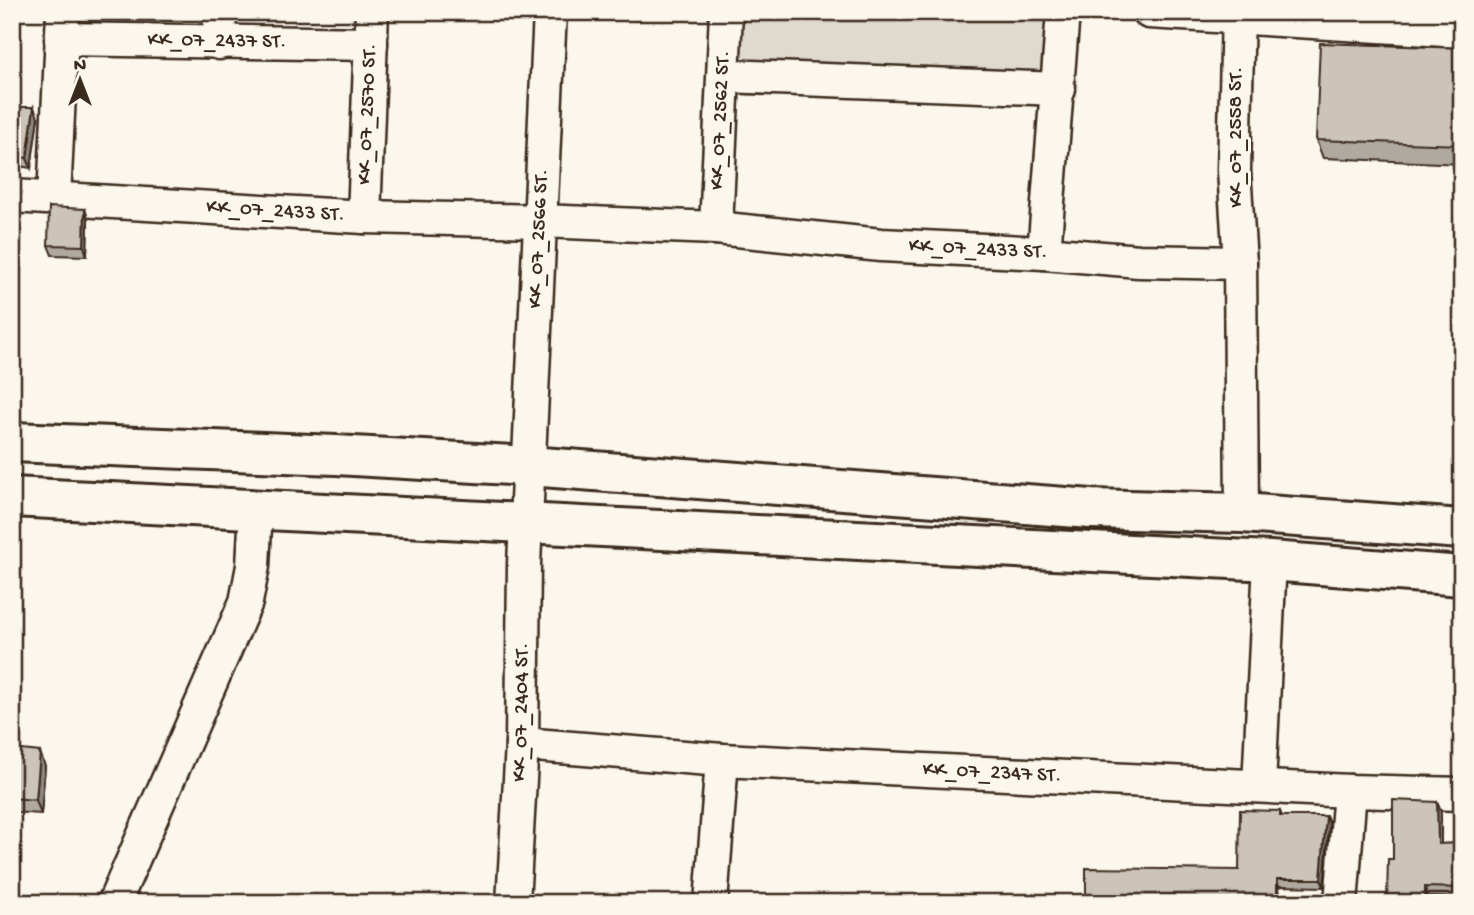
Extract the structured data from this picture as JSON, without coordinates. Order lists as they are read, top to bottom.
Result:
{
  "streets": {
    "street": [
      "KK_07_2437 ST.",
      "KK_07_2570 ST.",
      "KK_07_2562 ST.",
      "KK_07_2558 ST.",
      "KK_07_2433 ST.",
      "KK_07_2566 ST.",
      "KK_07_2404 ST.",
      "KK_07_2347 ST."
    ]
  },
  "crossings": [
    ["KK_07_2437 ST.", "KK_07_2570 ST."],
    ["KK_07_2570 ST.", "KK_07_2433 ST."],
    ["KK_07_2562 ST.", "KK_07_2433 ST."],
    ["KK_07_2558 ST.", "KK_07_2433 ST."],
    ["KK_07_2433 ST.", "KK_07_2566 ST."],
    ["KK_07_2566 ST.", "KK_07_2404 ST."],
    ["KK_07_2404 ST.", "KK_07_2347 ST."]
  ],
  "north": "top"
}
